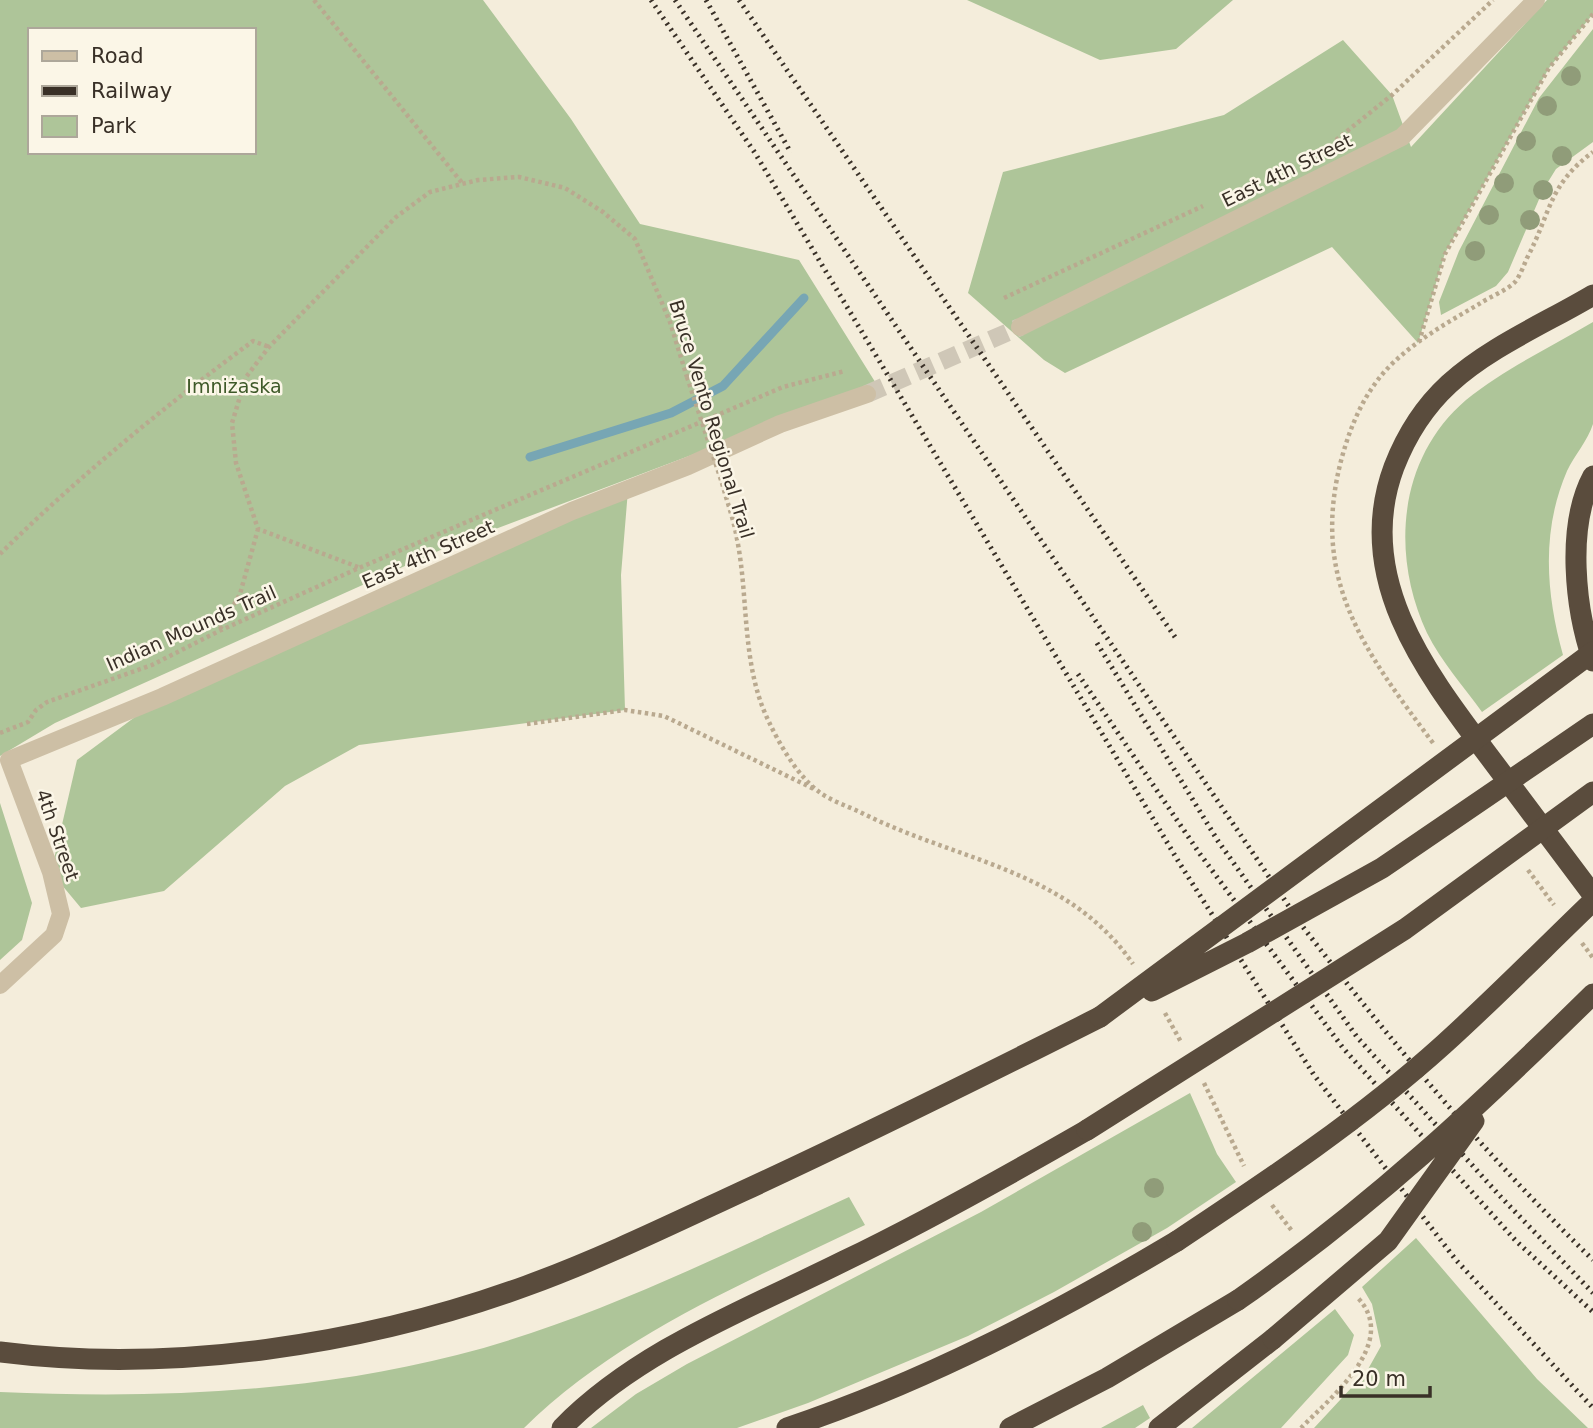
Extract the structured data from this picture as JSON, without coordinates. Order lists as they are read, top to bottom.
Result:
{
  "streets": {
    "street": ["East 4th Street", "4th Street"],
    "path": ["Bruce Vento Regional Trail", "Indian Mounds Trail"]
  },
  "crossings": [
    ["East 4th Street", "4th Street"]
  ],
  "parks": ["Imniżaska"],
  "legend": ["Road", "Railway", "Park"],
  "scale_bar": "20 m"
}
